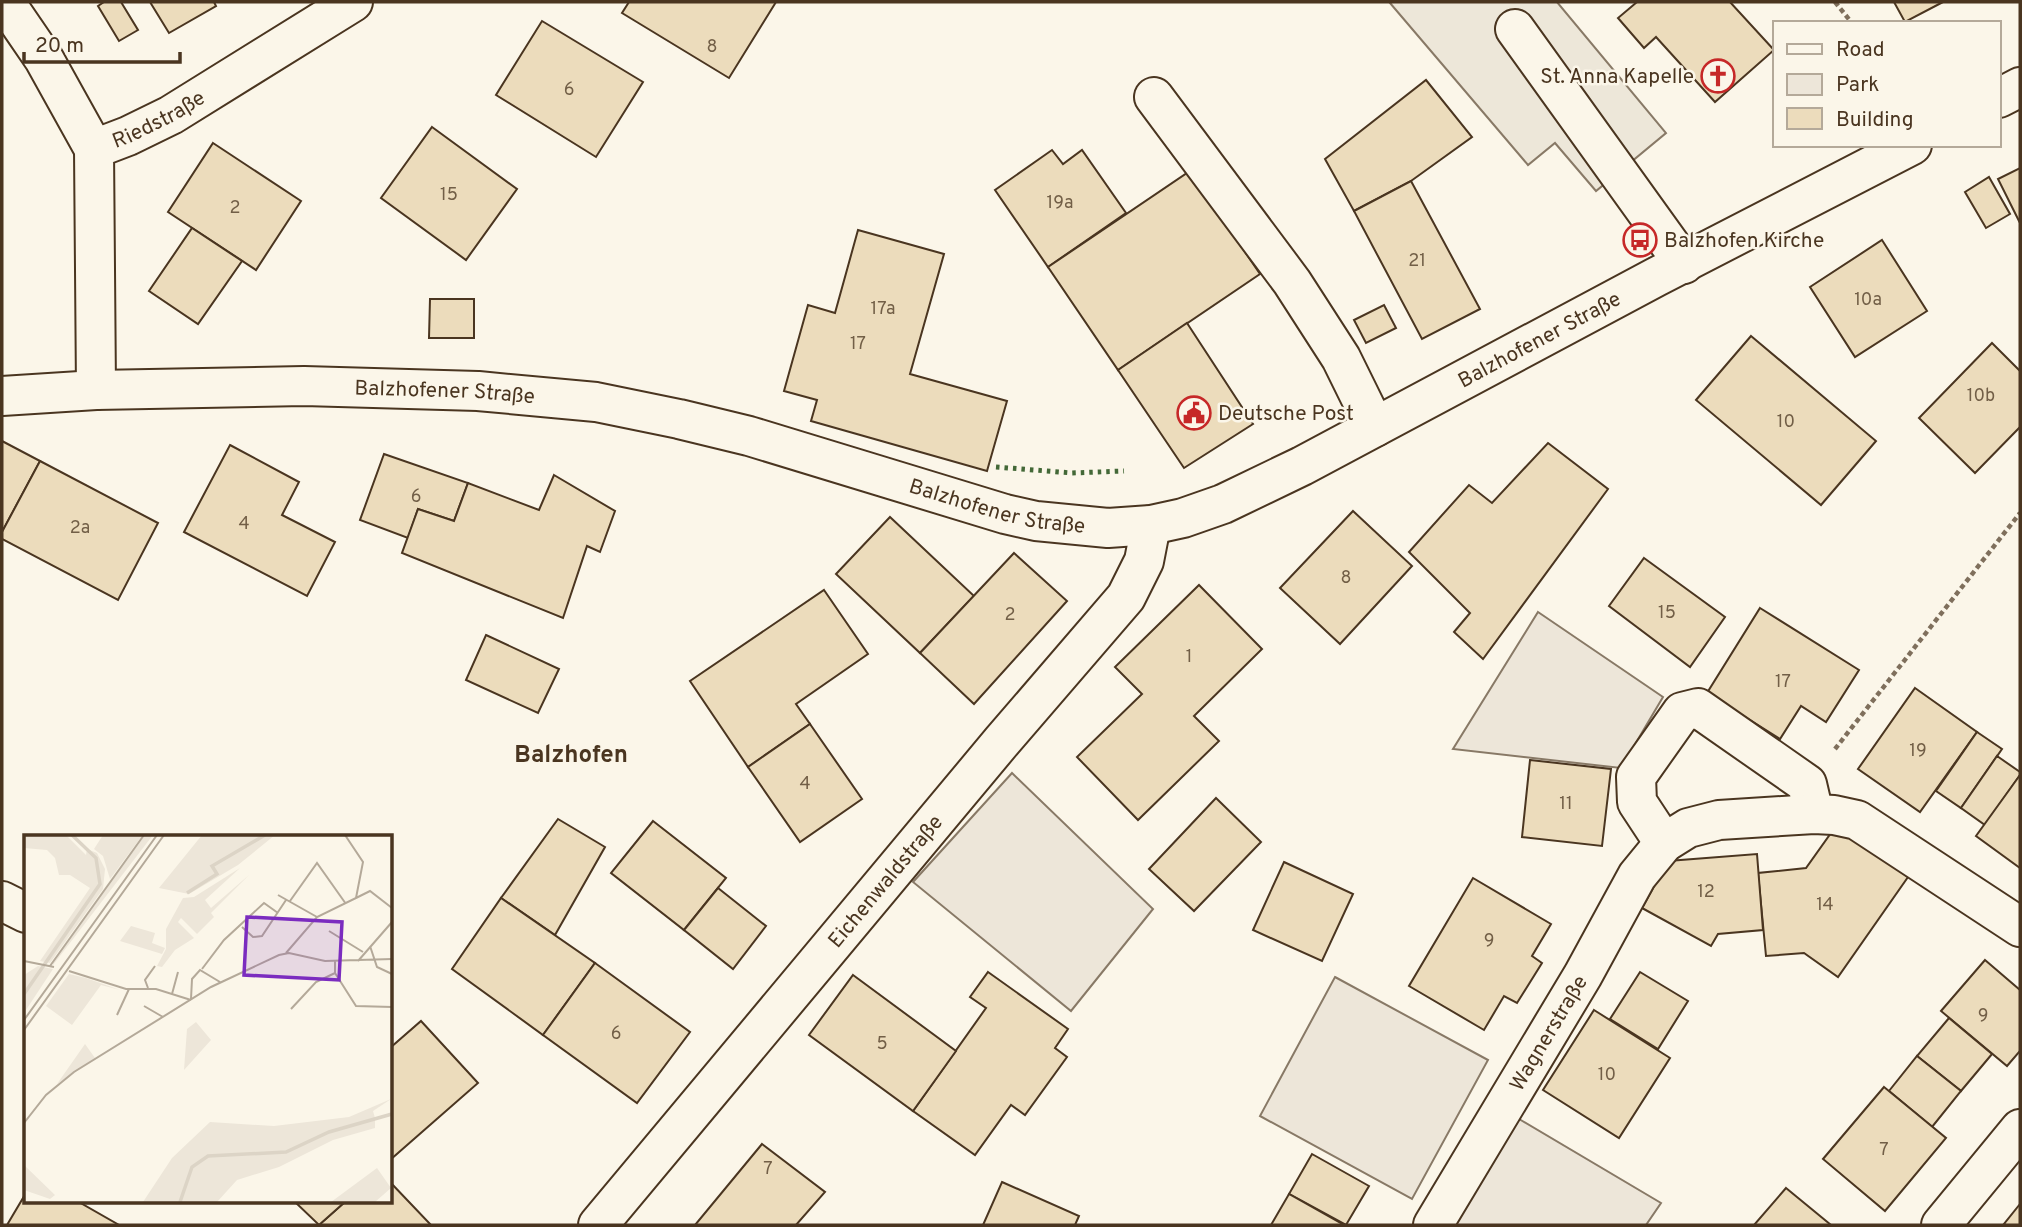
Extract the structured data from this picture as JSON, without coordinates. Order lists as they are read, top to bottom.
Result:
{
  "streets": {
    "street": [
      "Riedstraße",
      "Balzhofener Straße",
      "Eichenwaldstraße",
      "Wagnerstraße"
    ]
  },
  "crossings": [
    ["Riedstraße", "Balzhofener Straße"],
    ["Balzhofener Straße", "Eichenwaldstraße"]
  ],
  "districts": ["Balzhofen"],
  "places": {
    "church": ["St. Anna Kapelle"],
    "bus stop": ["Balzhofen Kirche"],
    "public building": ["Deutsche Post"]
  },
  "house_numbers": [
    "8",
    "6",
    "15",
    "19a",
    "2",
    "21",
    "10a",
    "17a",
    "17",
    "10b",
    "10",
    "6",
    "4",
    "2a",
    "8",
    "15",
    "2",
    "1",
    "17",
    "19",
    "4",
    "11",
    "12",
    "14",
    "9",
    "9",
    "6",
    "5",
    "10",
    "7",
    "7"
  ],
  "legend": ["Road", "Park", "Building"],
  "scale_bar": "20 m"
}
